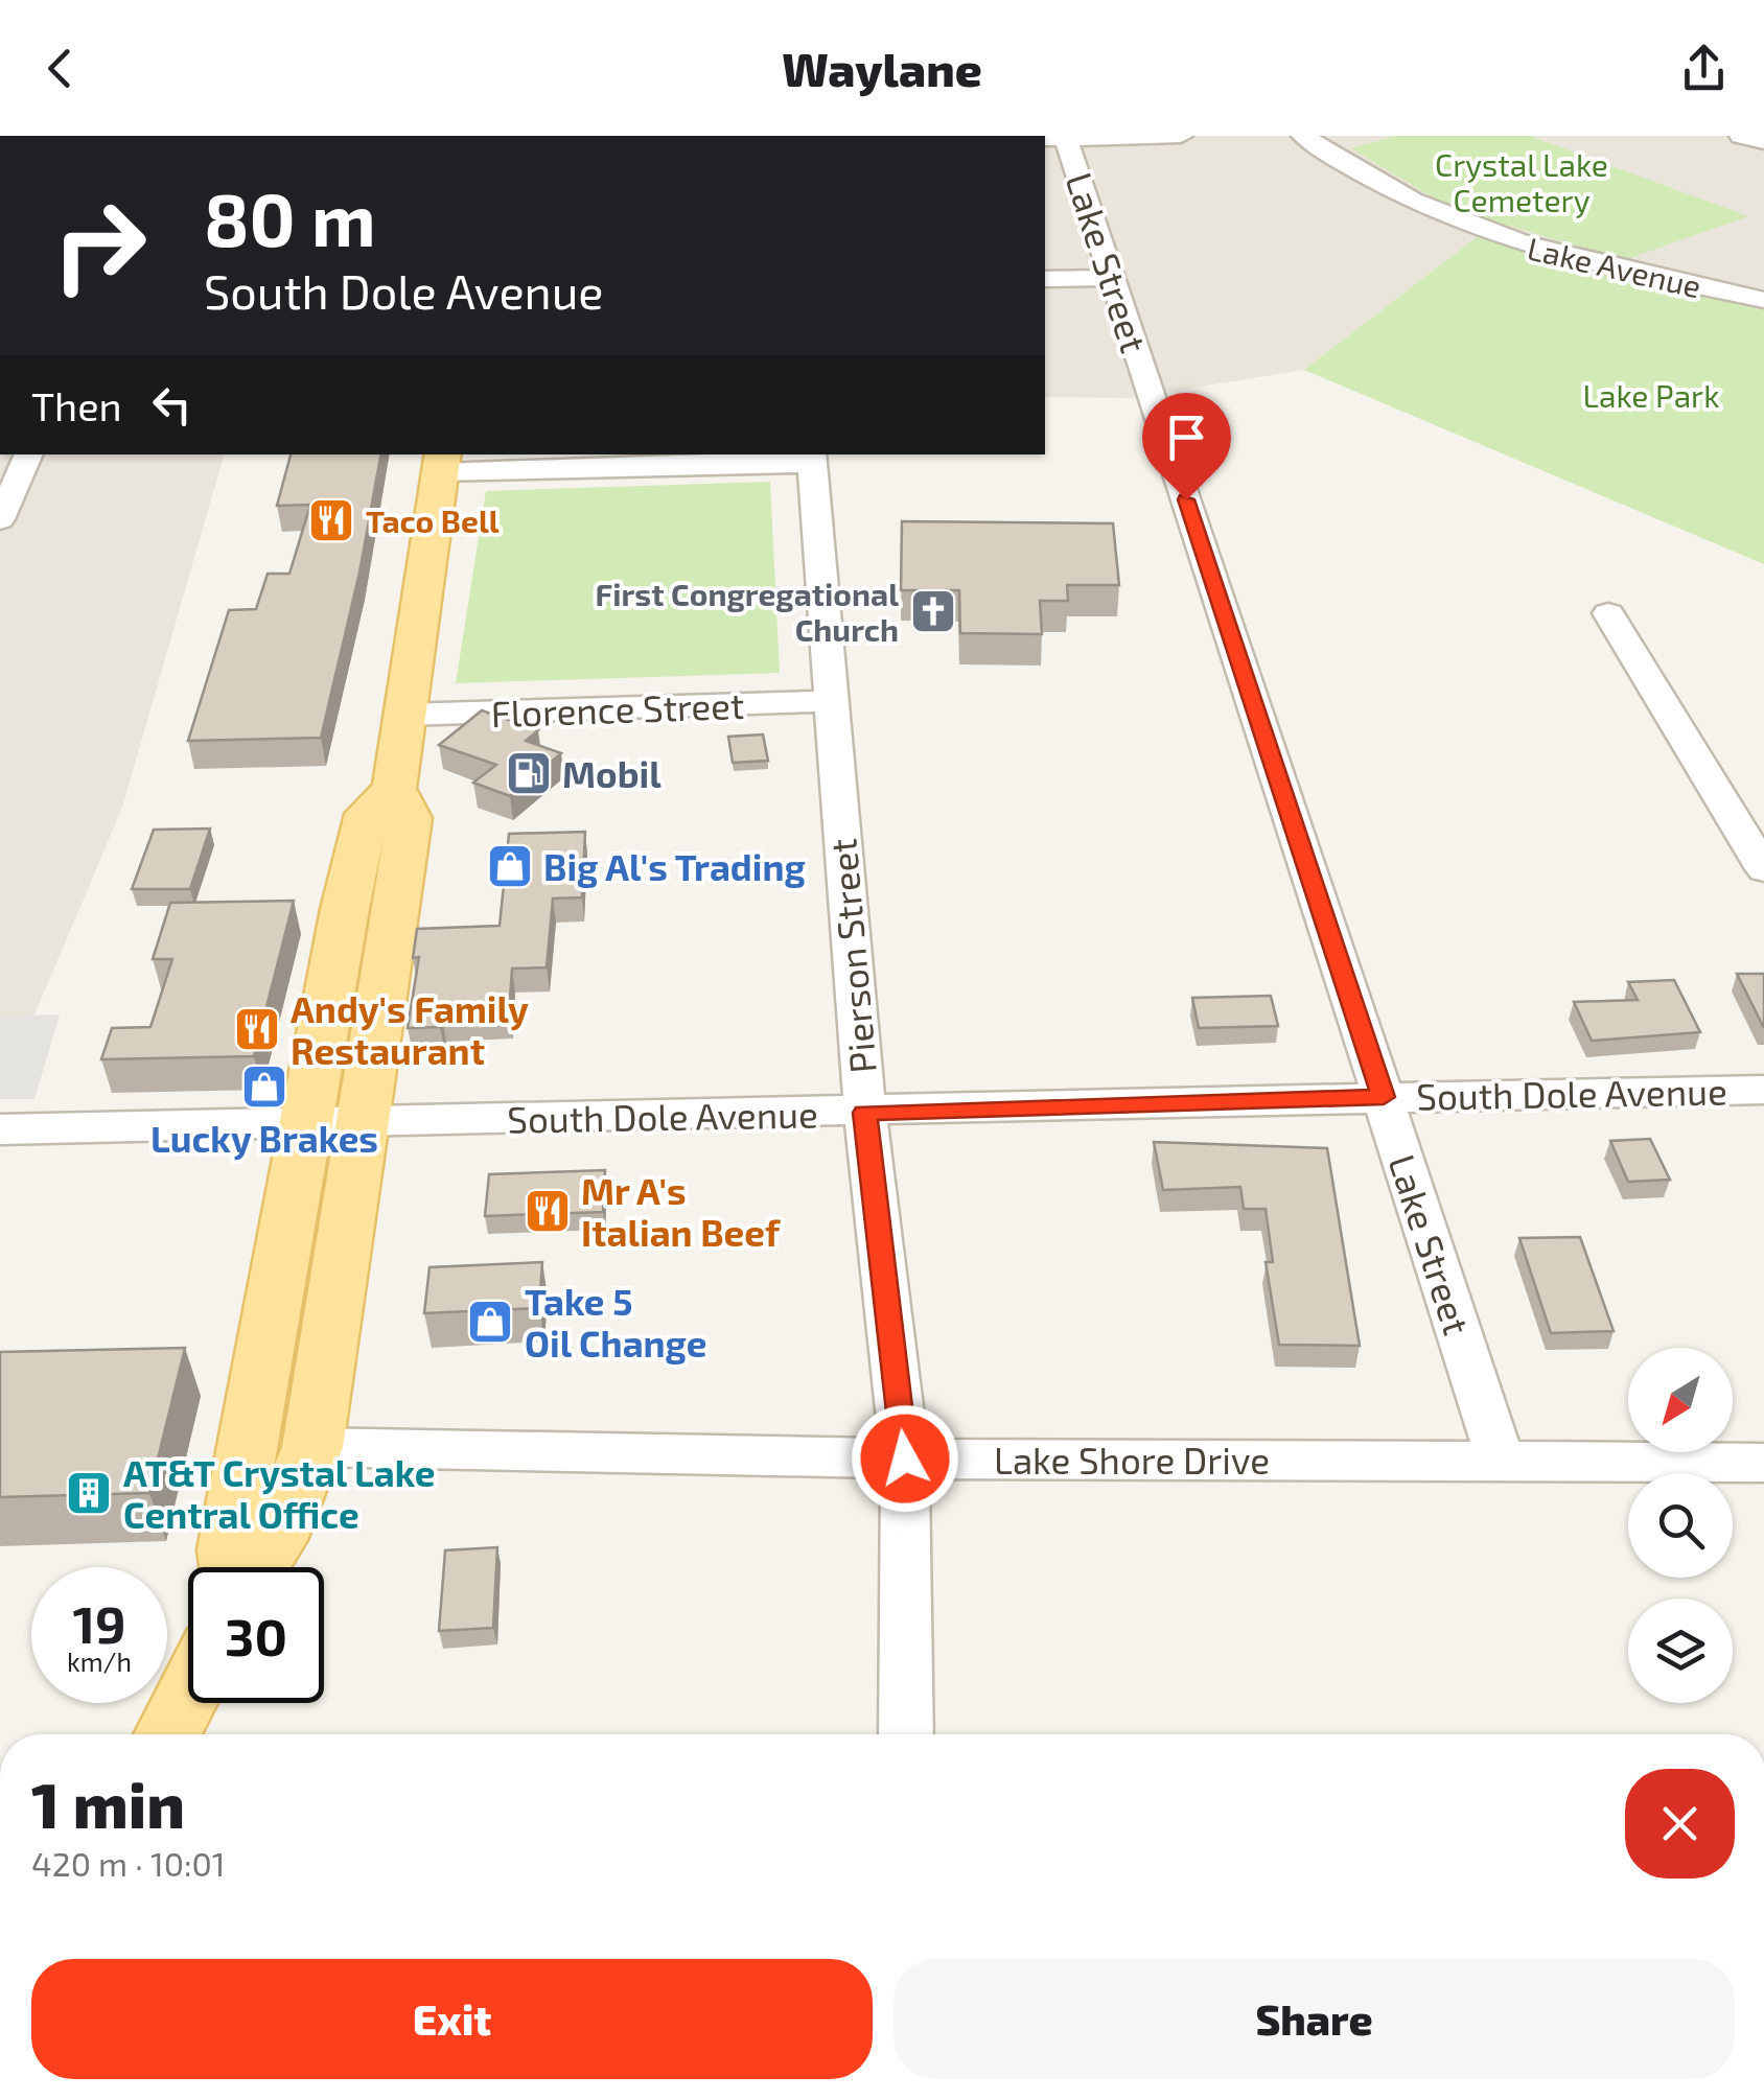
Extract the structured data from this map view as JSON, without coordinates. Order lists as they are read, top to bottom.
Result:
{
  "streets": {
    "street": [
      "Lake Street",
      "Lake Avenue",
      "Florence Street",
      "Pierson Street",
      "South Dole Avenue",
      "Lake Shore Drive"
    ]
  },
  "crossings": [
    ["Lake Street", "South Dole Avenue"],
    ["Lake Street", "Lake Shore Drive"],
    ["Florence Street", "Pierson Street"],
    ["Pierson Street", "South Dole Avenue"],
    ["Pierson Street", "Lake Shore Drive"]
  ],
  "parks": ["Crystal Lake Cemetery", "Lake Park"],
  "places": {
    "restaurant": ["Taco Bell", "Andy's Family Restaurant", "Mr A's Italian Beef"],
    "church": ["First Congregational Church"],
    "fuel station": ["Mobil"],
    "shop": ["Big Al's Trading", "Lucky Brakes", "Take 5 Oil Change"],
    "building": ["AT&T Crystal Lake Central Office"]
  },
  "north": "bottom left",
  "page": {
    "header": "Waylane",
    "turn": ["80 m", "South Dole Avenue"],
    "then": "Then",
    "speed": "19 km/h",
    "limit": "30",
    "heading": ["1 min", "420 m · 10:01"],
    "buttons": ["Exit", "Share"]
  }
}
